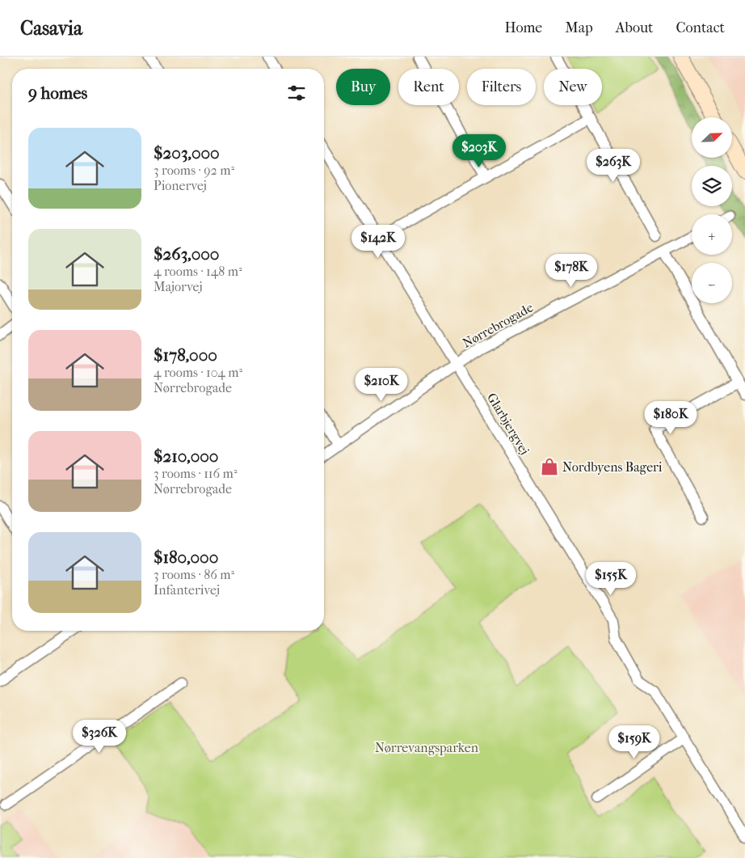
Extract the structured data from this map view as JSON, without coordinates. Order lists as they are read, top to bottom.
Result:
{
  "streets": {
    "street": ["Nørrebrogade", "Glarbjergvej"]
  },
  "crossings": [
    ["Nørrebrogade", "Glarbjergvej"]
  ],
  "parks": ["Nørrevangsparken"],
  "places": {
    "shop": ["Nordbyens Bageri"]
  },
  "north": "top right",
  "page": {
    "header": "Casavia",
    "nav": [
      "Home",
      "Map",
      "About",
      "Contact"
    ],
    "chip": [
      "Buy",
      "Rent",
      "Filters",
      "New"
    ],
    "heading": "9 homes",
    "map_buttons": ["+", "−"],
    "list": [
      {
        "name": "$203,000",
        "note": "3 rooms · 92 m² · Pionervej"
      },
      {
        "name": "$263,000",
        "note": "4 rooms · 148 m² · Majorvej"
      },
      {
        "name": "$178,000",
        "note": "4 rooms · 104 m² · Nørrebrogade"
      },
      {
        "name": "$210,000",
        "note": "3 rooms · 116 m² · Nørrebrogade"
      },
      {
        "name": "$180,000",
        "note": "3 rooms · 86 m² · Infanterivej"
      }
    ],
    "price": [
      "$203K",
      "$263K",
      "$142K",
      "$178K",
      "$210K",
      "$180K",
      "$155K",
      "$326K",
      "$159K"
    ]
  }
}
